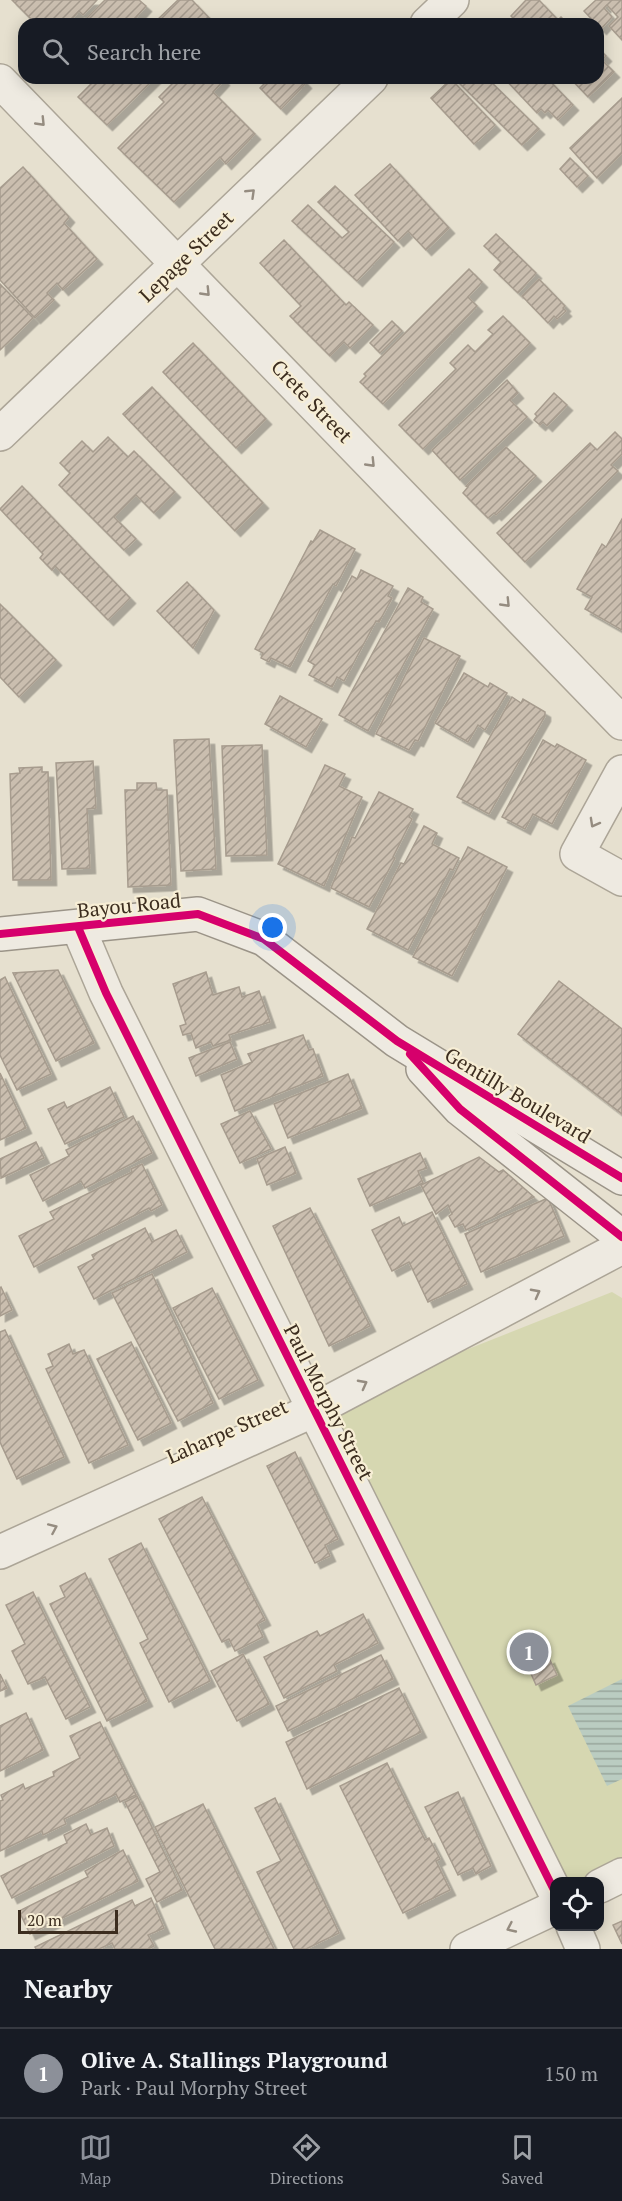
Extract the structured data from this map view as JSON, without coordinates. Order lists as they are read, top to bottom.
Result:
{
  "streets": {
    "street": [
      "Lepage Street",
      "Crete Street",
      "Bayou Road",
      "Gentilly Boulevard",
      "Paul Morphy Street",
      "Laharpe Street"
    ]
  },
  "crossings": [
    ["Lepage Street", "Crete Street"],
    ["Bayou Road", "Gentilly Boulevard"],
    ["Bayou Road", "Paul Morphy Street"],
    ["Paul Morphy Street", "Laharpe Street"]
  ],
  "one_way": ["Lepage Street", "Crete Street", "Laharpe Street"],
  "scale_bar": "20 m",
  "page": {
    "search": "Search here",
    "pins": "1",
    "scale": "20 m",
    "heading": "Nearby",
    "list": [
      {
        "mark": "1",
        "name": "Olive A. Stallings Playground",
        "note": "Park · Paul Morphy Street",
        "value": "150 m"
      }
    ],
    "nav": ["Map", "Directions", "Saved"]
  }
}
